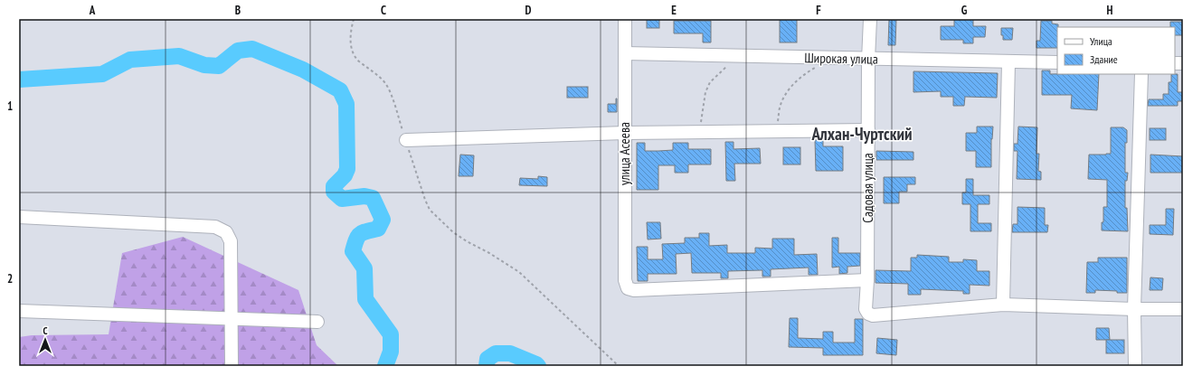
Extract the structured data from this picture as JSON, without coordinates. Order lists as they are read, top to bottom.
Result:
{
  "streets": {
    "street": ["Широкая улица", "улица Асеева", "Садовая улица"]
  },
  "crossings": [
    ["Широкая улица", "улица Асеева"],
    ["Широкая улица", "Садовая улица"],
    ["улица Асеева", "Садовая улица"]
  ],
  "districts": ["Алхан-Чуртский"],
  "legend": ["Улица", "Здание"],
  "north": "top",
  "grid": {
    "columns": [
      "A",
      "B",
      "C",
      "D",
      "E",
      "F",
      "G",
      "H"
    ],
    "rows": ["1", "2"]
  }
}
